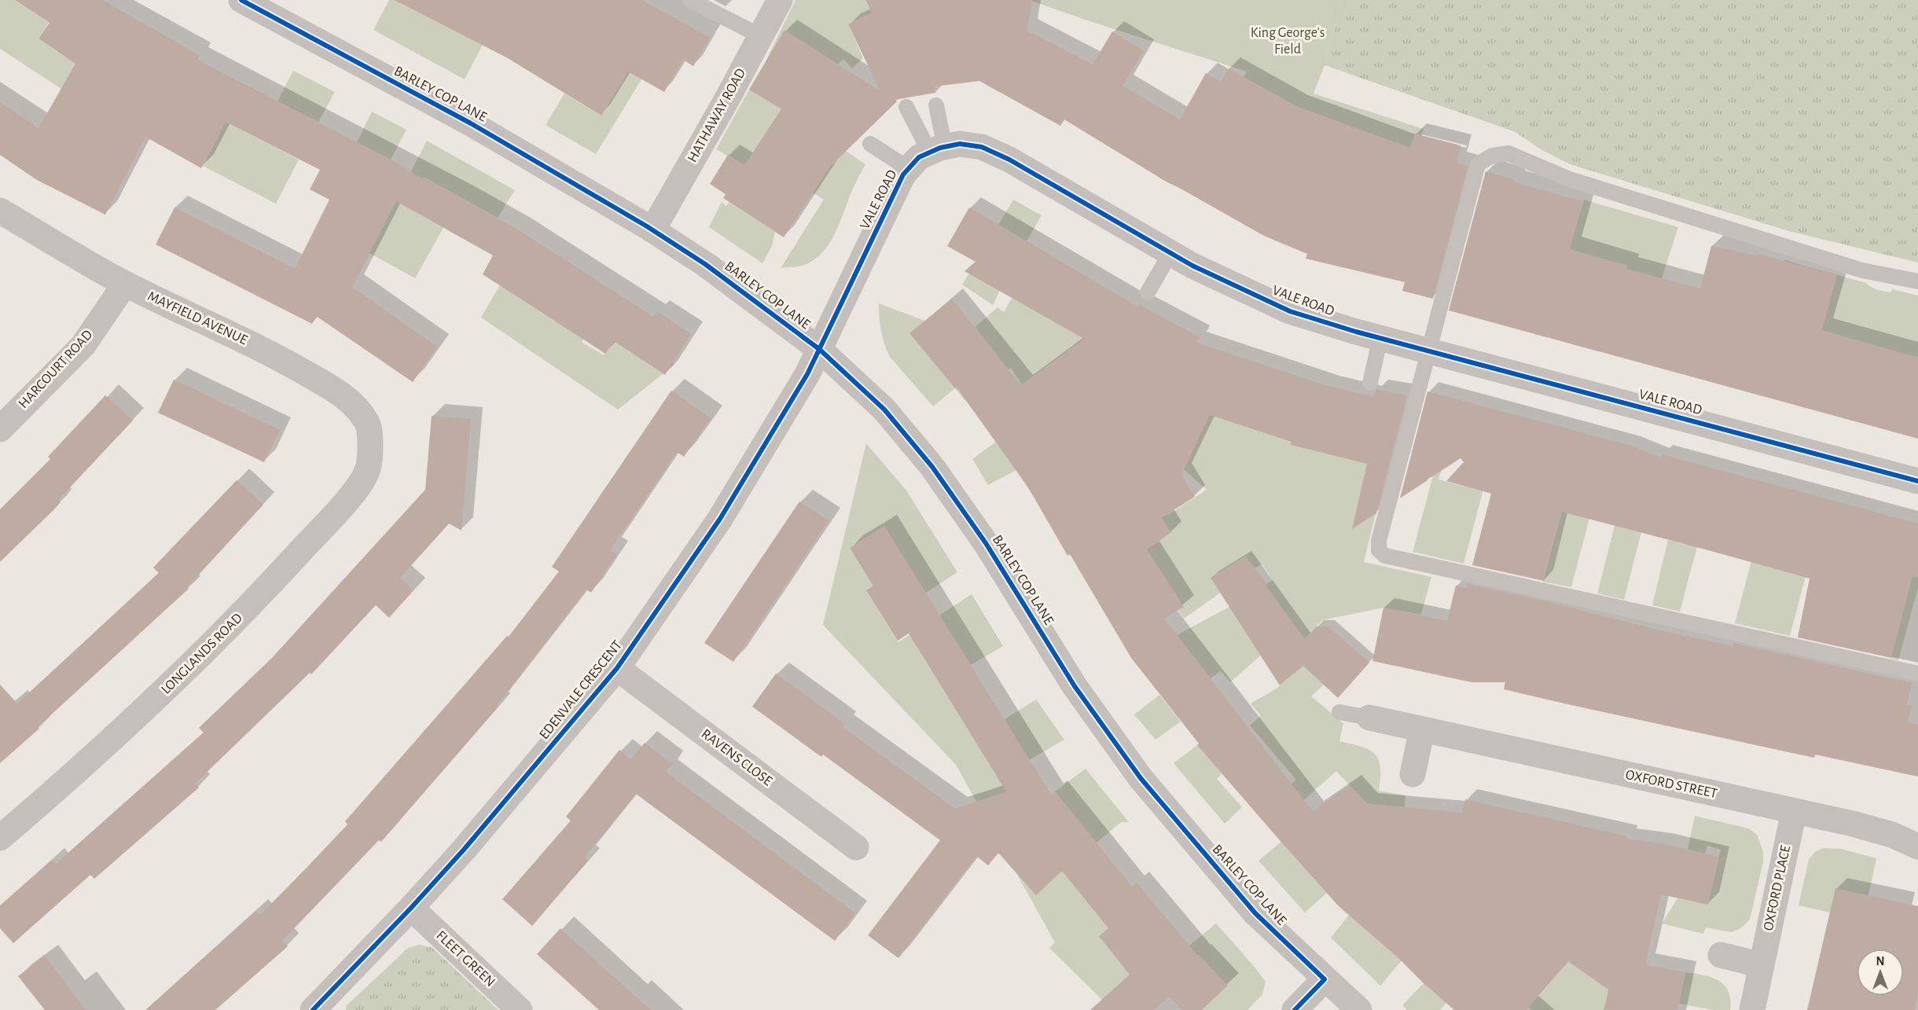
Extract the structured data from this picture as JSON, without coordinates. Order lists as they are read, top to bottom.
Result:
{
  "streets": {
    "street": [
      "BARLEY COP LANE",
      "HATHAWAY ROAD",
      "VALE ROAD",
      "MAYFIELD AVENUE",
      "HARCOURT ROAD",
      "LONGLANDS ROAD",
      "EDENVALE CRESCENT",
      "RAVENS CLOSE",
      "OXFORD STREET",
      "OXFORD PLACE",
      "FLEET GREEN"
    ]
  },
  "crossings": [
    ["BARLEY COP LANE", "HATHAWAY ROAD"],
    ["BARLEY COP LANE", "VALE ROAD"],
    ["BARLEY COP LANE", "EDENVALE CRESCENT"],
    ["VALE ROAD", "EDENVALE CRESCENT"],
    ["MAYFIELD AVENUE", "HARCOURT ROAD"],
    ["MAYFIELD AVENUE", "LONGLANDS ROAD"],
    ["EDENVALE CRESCENT", "RAVENS CLOSE"],
    ["EDENVALE CRESCENT", "FLEET GREEN"],
    ["OXFORD STREET", "OXFORD PLACE"]
  ],
  "parks": ["King George's Field"],
  "north": "top"
}
